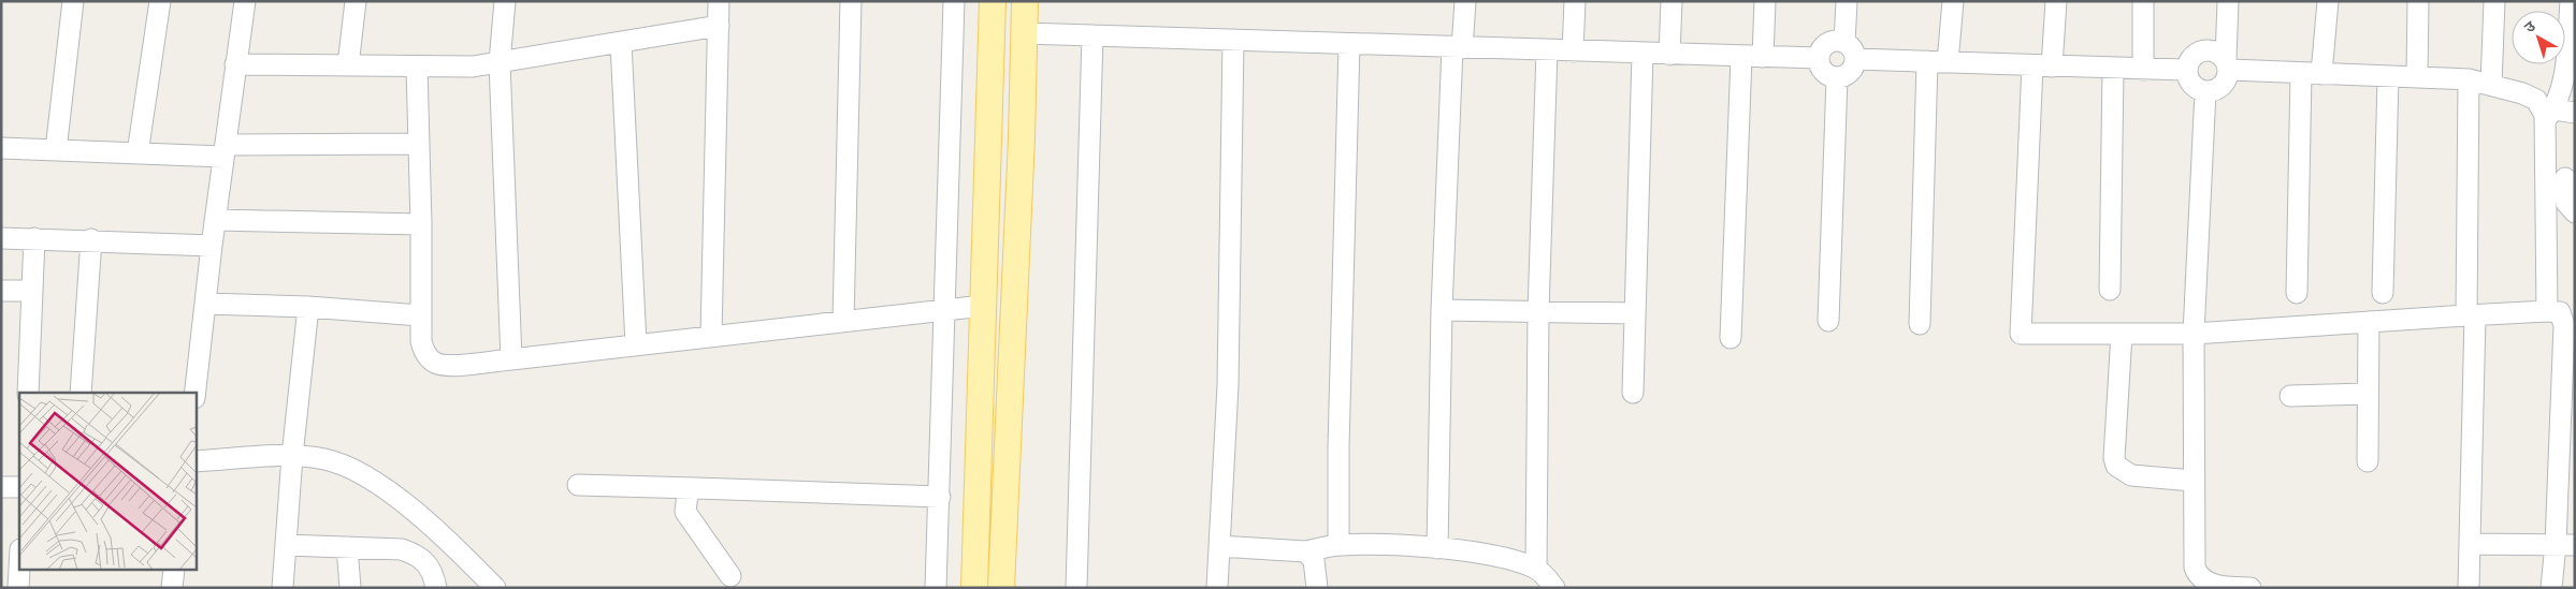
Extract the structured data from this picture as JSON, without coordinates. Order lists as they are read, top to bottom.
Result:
{
  "north": "top left"
}
